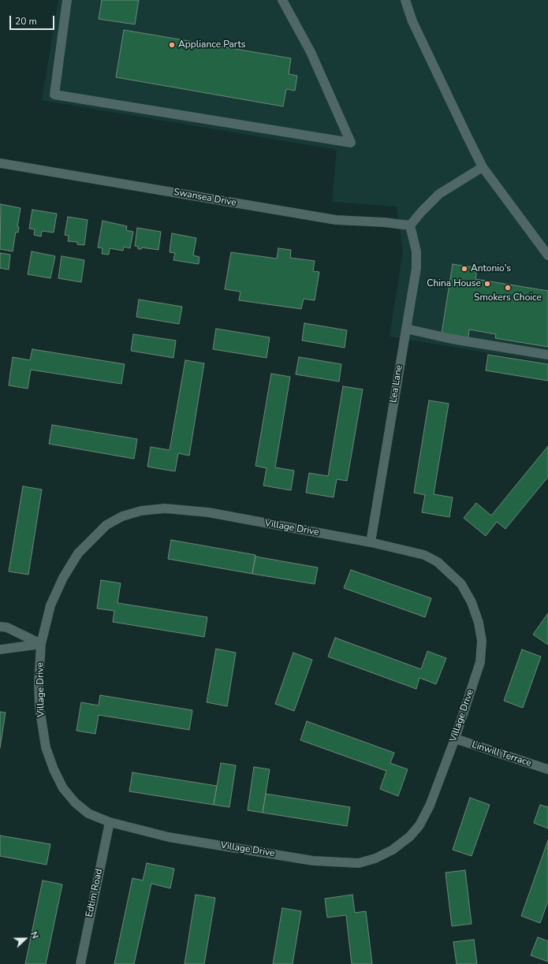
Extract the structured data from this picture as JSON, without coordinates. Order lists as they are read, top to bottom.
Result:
{
  "streets": {
    "street": [
      "Swansea Drive",
      "Lea Lane",
      "Village Drive",
      "Linwill Terrace",
      "Edtim Road"
    ]
  },
  "crossings": [
    ["Swansea Drive", "Lea Lane"],
    ["Lea Lane", "Village Drive"],
    ["Village Drive", "Linwill Terrace"],
    ["Village Drive", "Edtim Road"]
  ],
  "places": [
    "Appliance Parts",
    "Antonio's",
    "China House",
    "Smokers Choice"
  ],
  "scale_bar": "20 m",
  "north": "right"
}
